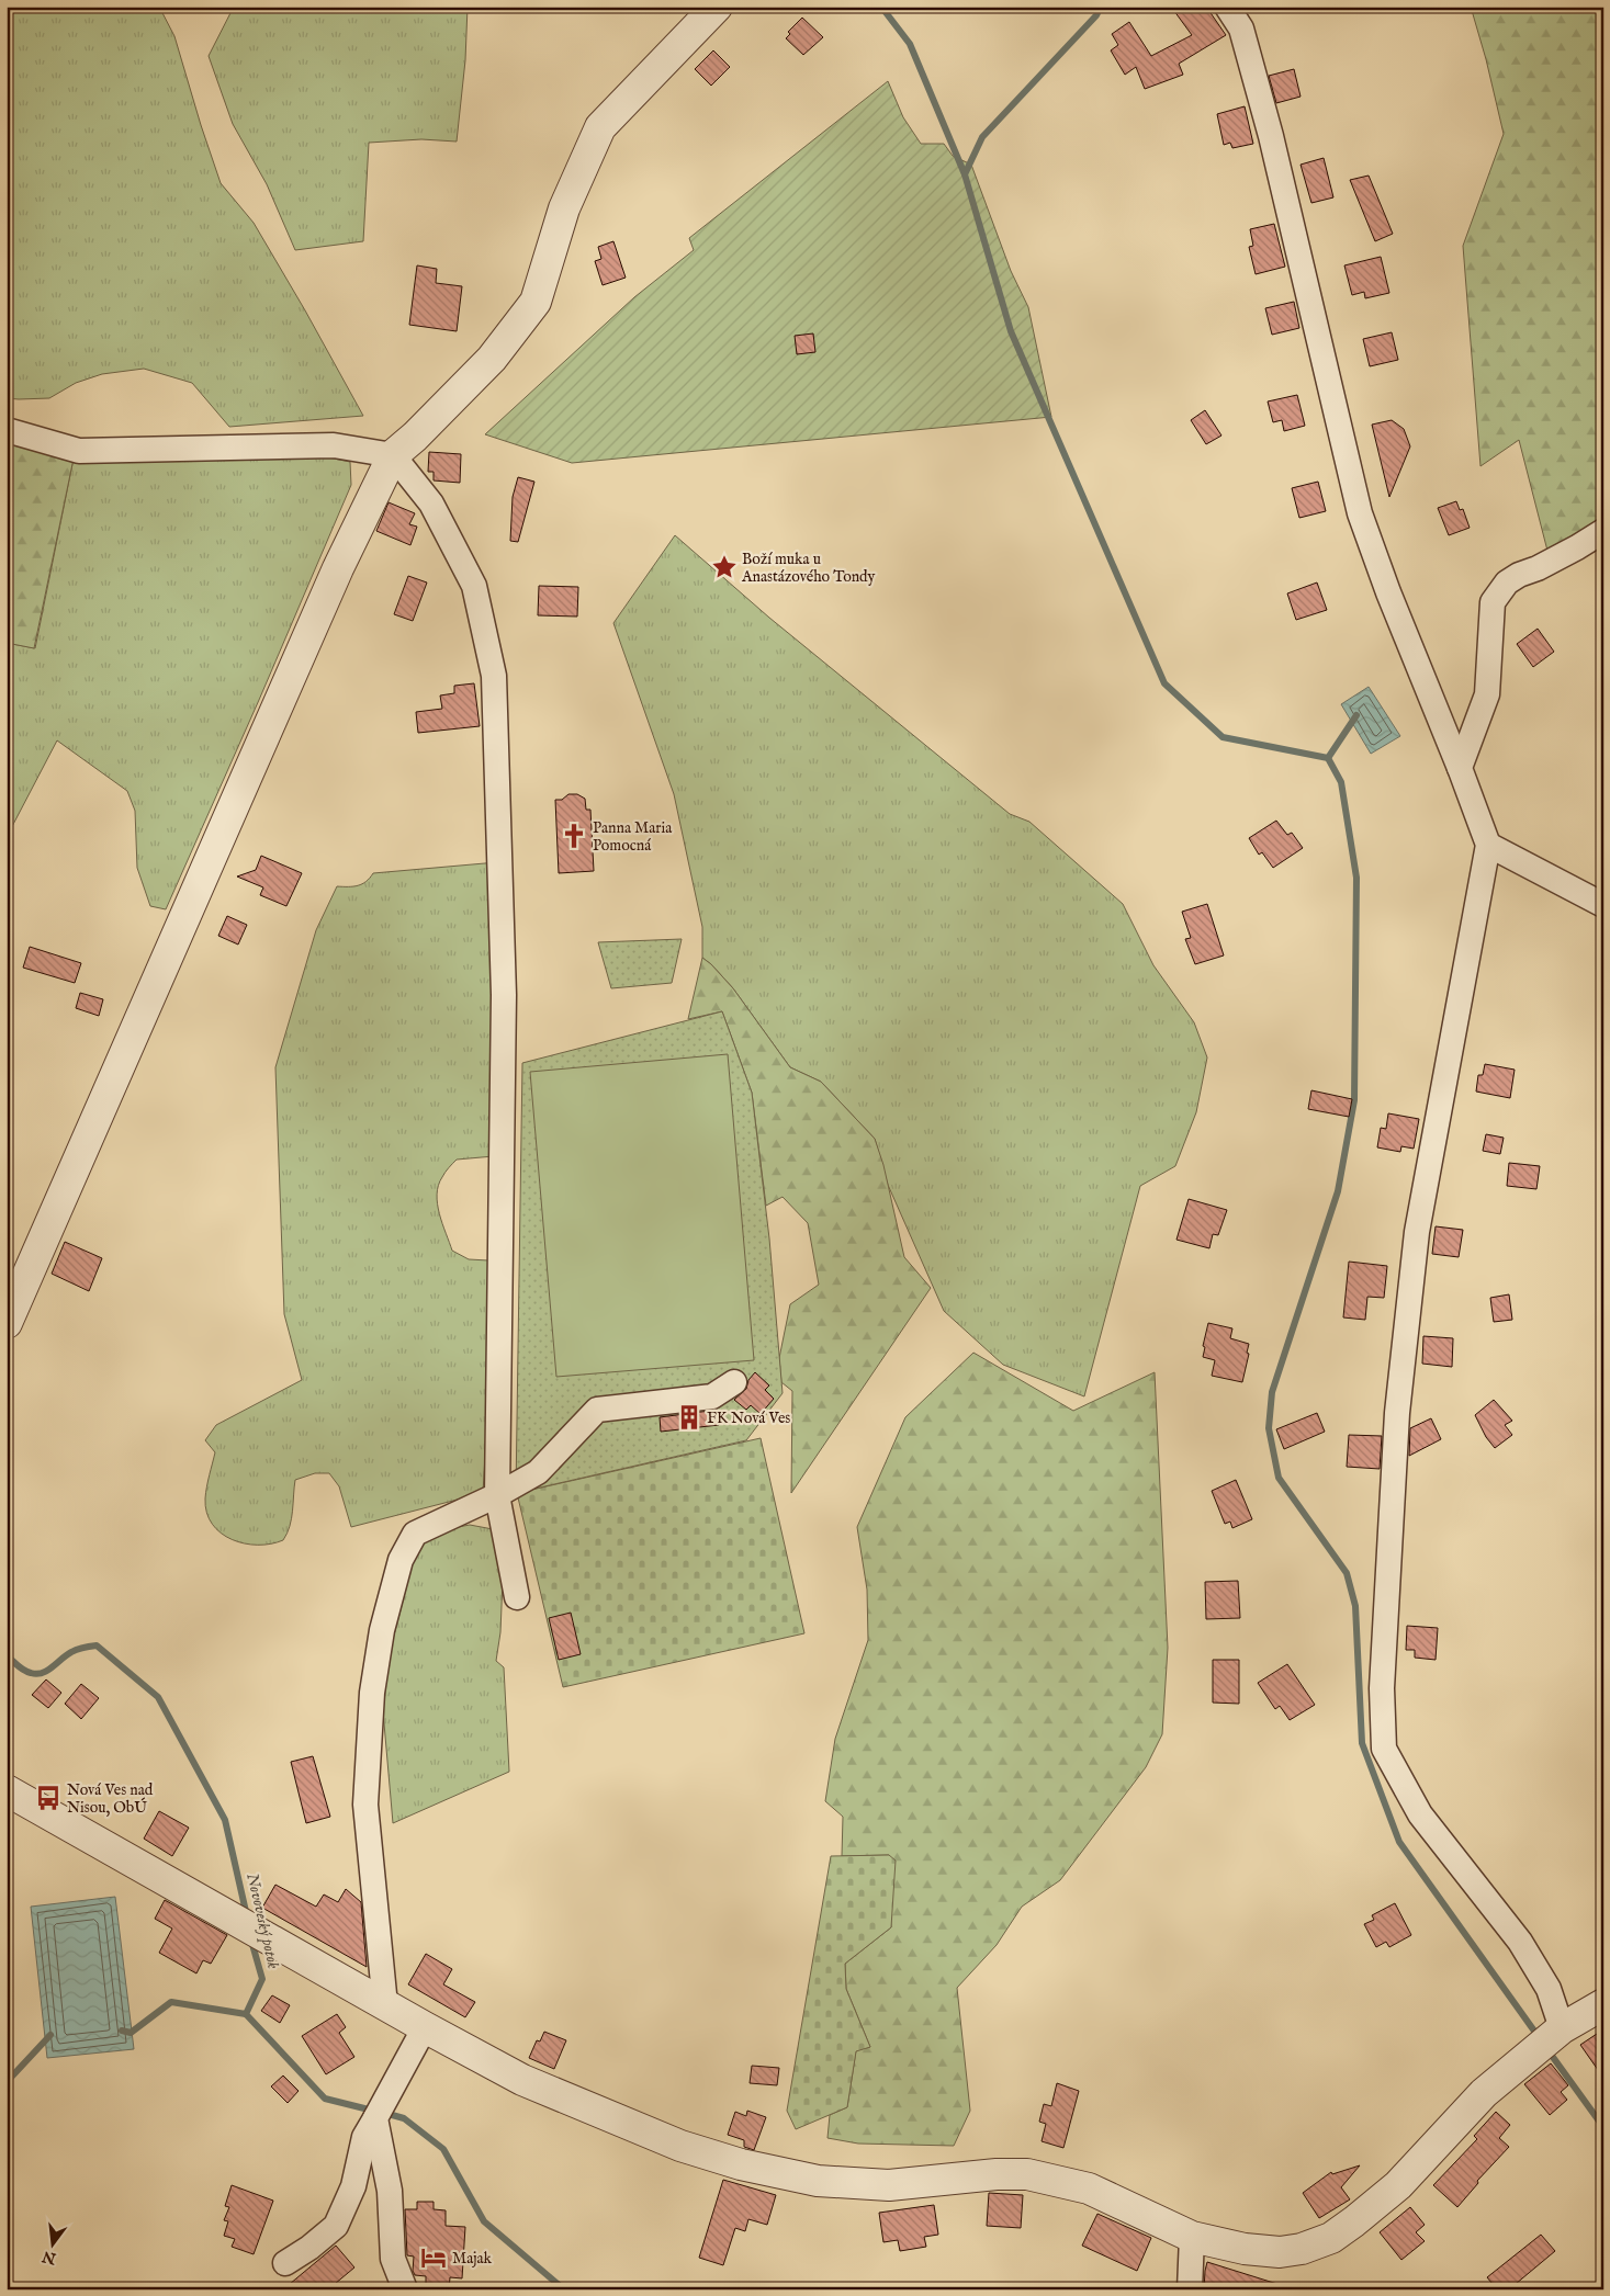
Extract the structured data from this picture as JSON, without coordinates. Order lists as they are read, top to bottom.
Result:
{
  "water": ["Novoveský potok"],
  "places": {
    "place": ["Boží muka u Anastázového Tondy"],
    "church": ["Panna Maria Pomocná"],
    "building": ["FK Nová Ves"],
    "bus stop": ["Nová Ves nad Nisou, ObÚ"],
    "hotel": ["Majak"]
  },
  "north": "bottom"
}
